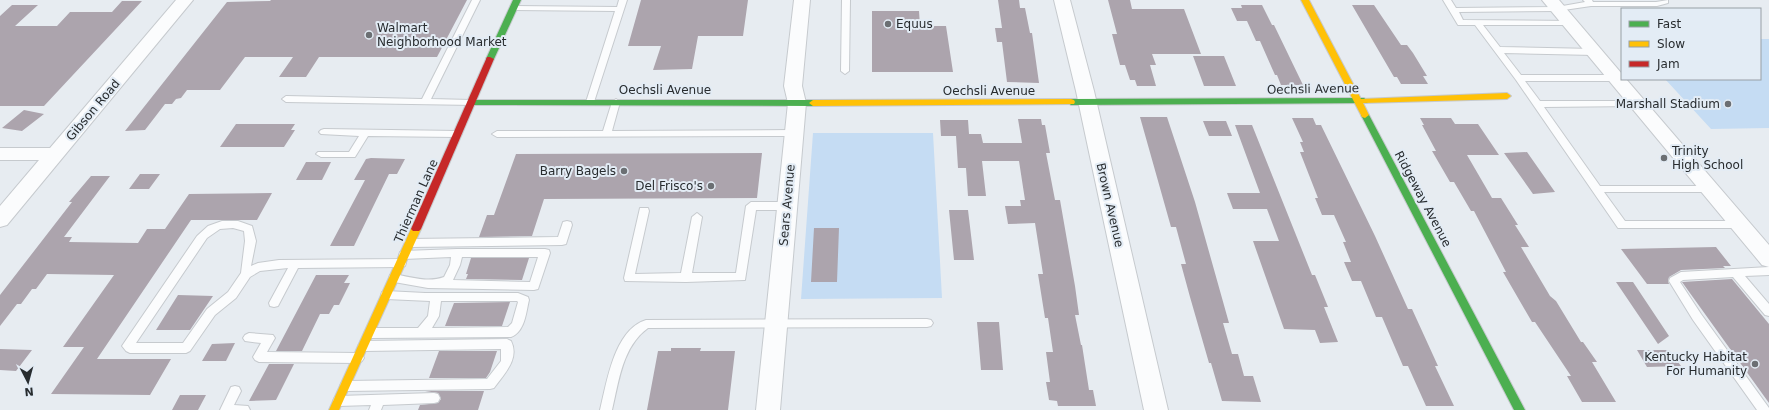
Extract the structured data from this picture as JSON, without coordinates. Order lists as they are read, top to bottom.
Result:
{
  "streets": {
    "street": [
      "Oechsli Avenue",
      "Gibson Road",
      "Ridgeway Avenue",
      "Thierman Lane",
      "Sears Avenue",
      "Brown Avenue"
    ]
  },
  "crossings": [
    ["Oechsli Avenue", "Ridgeway Avenue"],
    ["Oechsli Avenue", "Thierman Lane"],
    ["Oechsli Avenue", "Sears Avenue"],
    ["Oechsli Avenue", "Brown Avenue"]
  ],
  "places": [
    "Equus",
    "Walmart Neighborhood Market",
    "Marshall Stadium",
    "Trinity High School",
    "Barry Bagels",
    "Del Frisco's",
    "Kentucky Habitat For Humanity"
  ],
  "legend": ["Fast", "Slow", "Jam"],
  "north": "bottom"
}
